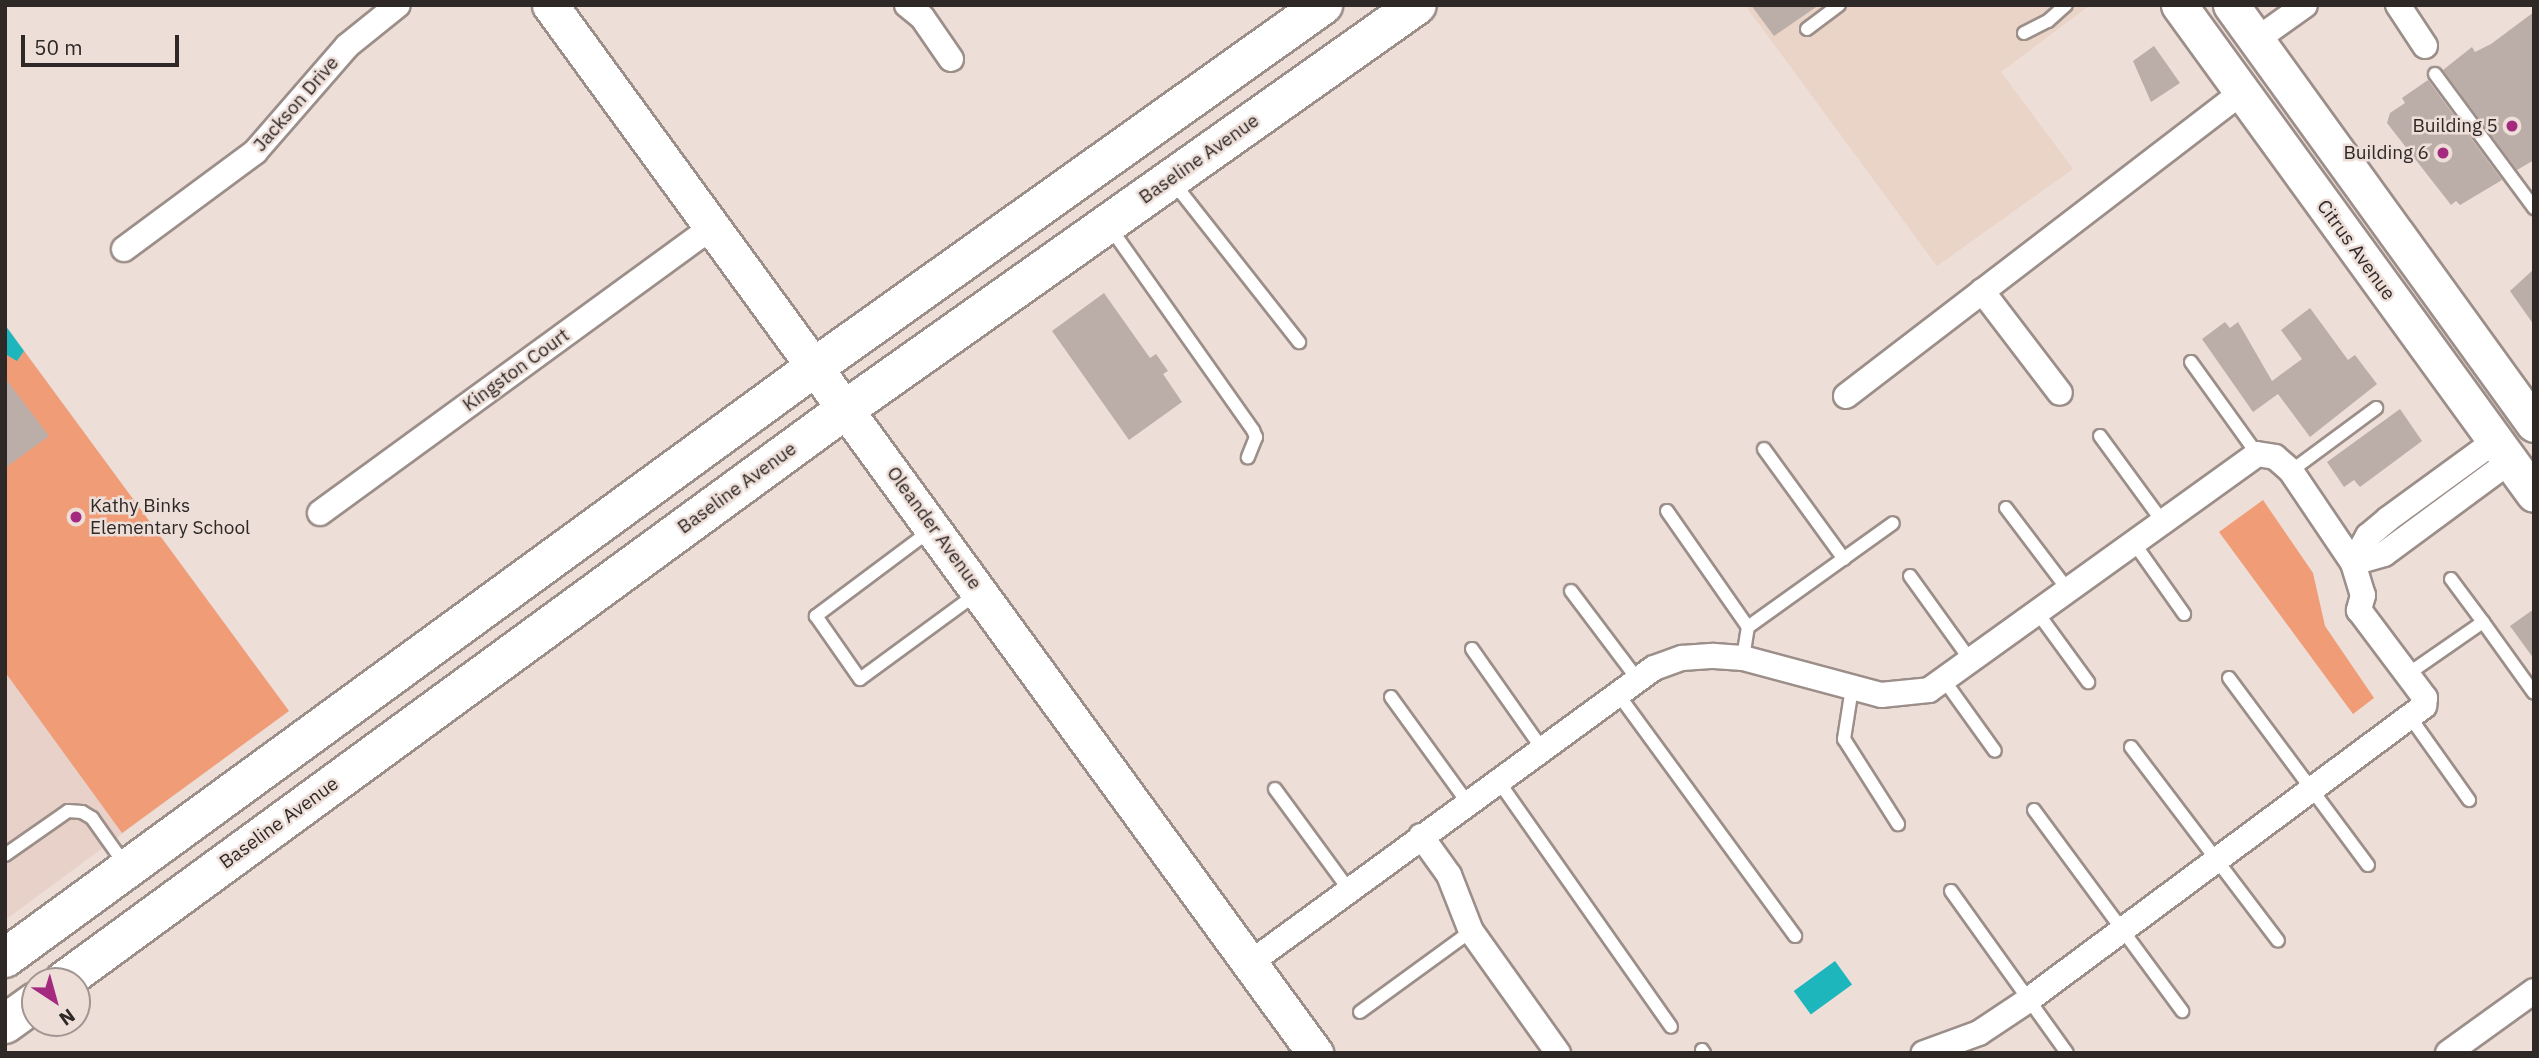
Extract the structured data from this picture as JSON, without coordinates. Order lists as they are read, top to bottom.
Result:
{
  "streets": {
    "main road": ["Baseline Avenue"],
    "street": [
      "Jackson Drive",
      "Citrus Avenue",
      "Kingston Court",
      "Oleander Avenue"
    ]
  },
  "crossings": [
    ["Baseline Avenue", "Oleander Avenue"],
    ["Kingston Court", "Oleander Avenue"]
  ],
  "places": ["Building 5", "Building 6", "Kathy Binks Elementary School"],
  "scale_bar": "50 m",
  "north": "bottom right"
}
